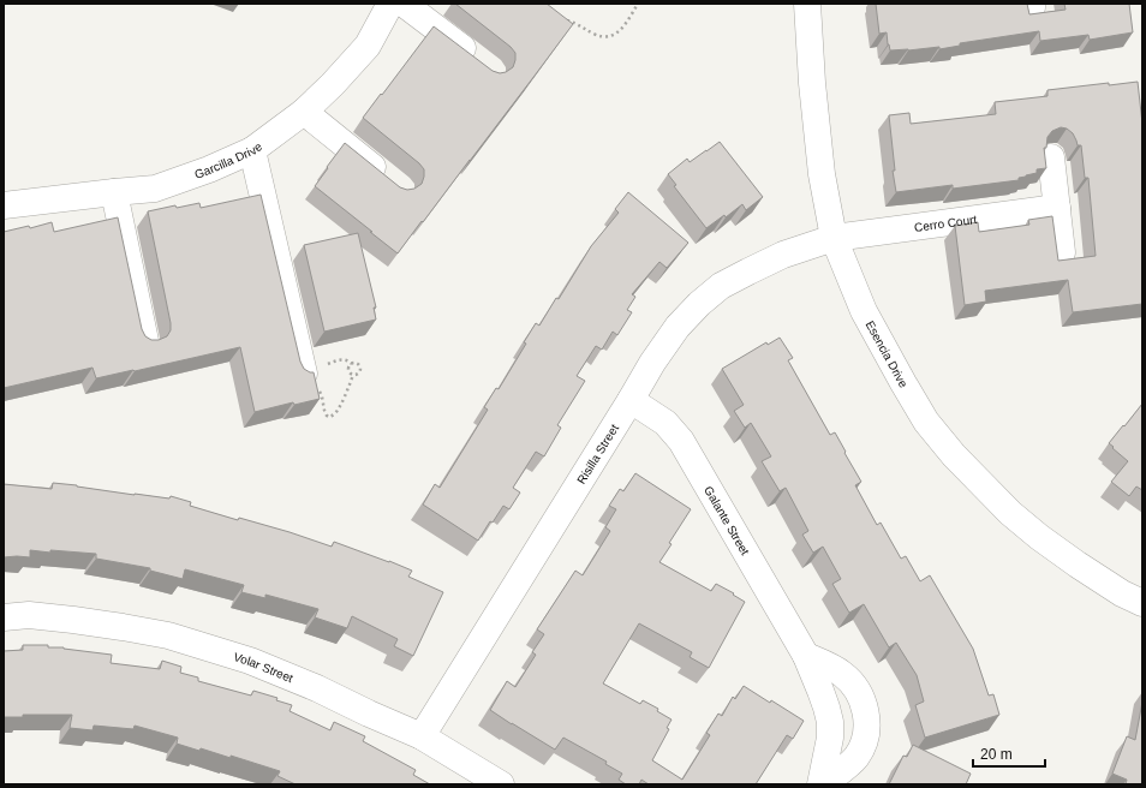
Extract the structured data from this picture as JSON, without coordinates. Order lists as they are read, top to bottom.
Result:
{
  "streets": {
    "street": [
      "Garcilla Drive",
      "Cerro Court",
      "Esencia Drive",
      "Risilla Street",
      "Galante Street",
      "Volar Street"
    ]
  },
  "crossings": [
    ["Cerro Court", "Esencia Drive"],
    ["Cerro Court", "Risilla Street"],
    ["Esencia Drive", "Risilla Street"],
    ["Risilla Street", "Galante Street"],
    ["Risilla Street", "Volar Street"]
  ],
  "scale_bar": "20 m"
}
